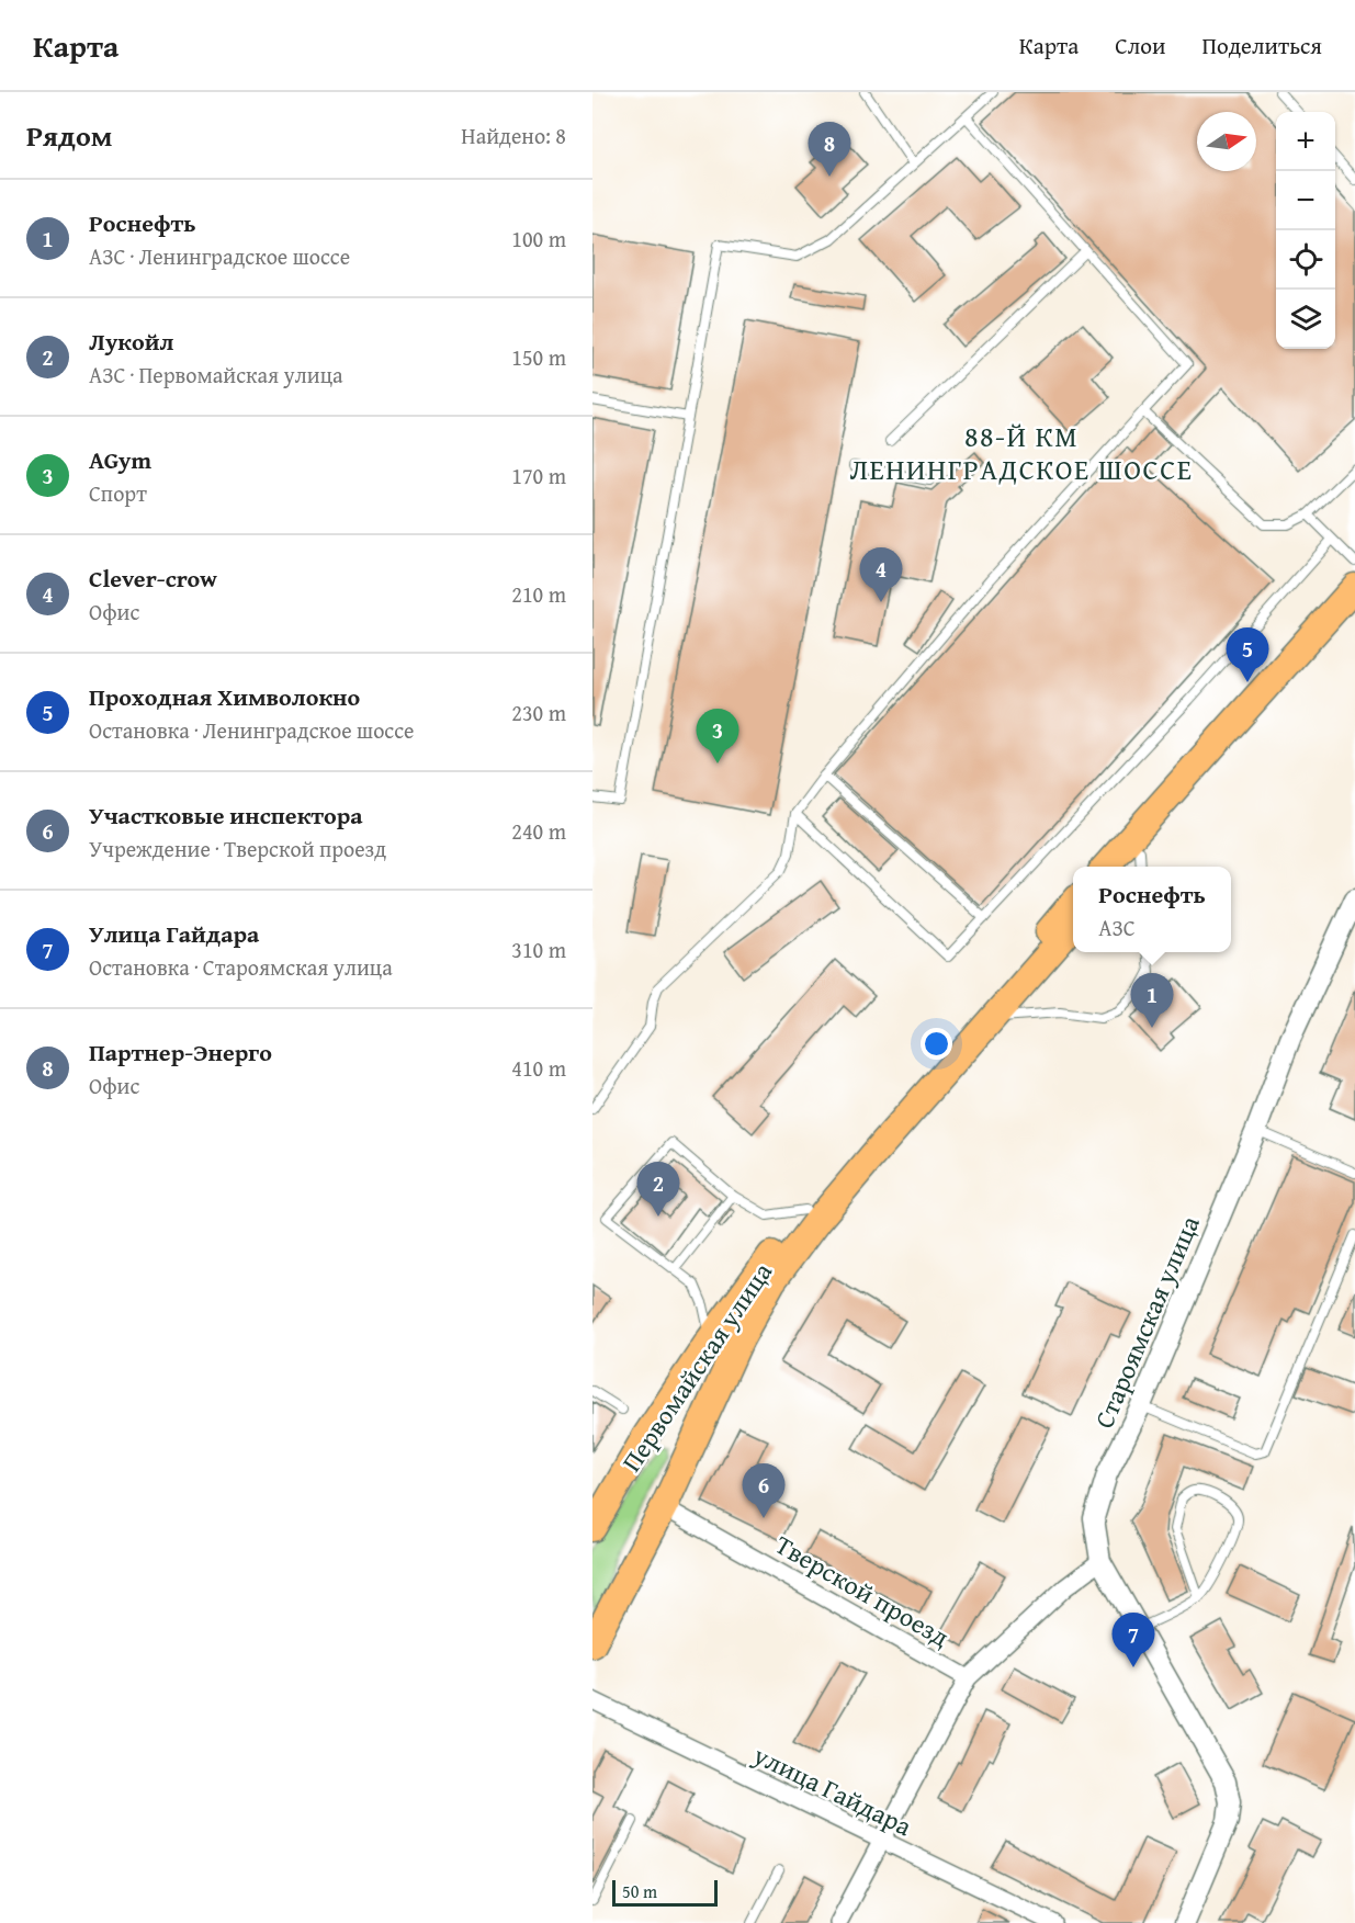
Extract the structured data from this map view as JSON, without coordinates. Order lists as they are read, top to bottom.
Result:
{
  "streets": {
    "highway": ["Первомайская улица"],
    "street": ["Староямская улица", "Тверской проезд", "улица Гайдара"]
  },
  "crossings": [
    ["Первомайская улица", "Тверской проезд"]
  ],
  "districts": ["88-Й КМ ЛЕНИНГРАДСКОЕ ШОССЕ"],
  "scale_bar": "50 m",
  "north": "right",
  "page": {
    "header": "Карта",
    "nav": ["Карта", "Слои", "Поделиться"],
    "heading": ["Рядом", "Найдено: 8"],
    "map_buttons": ["+", "−"],
    "pins": [
      "8",
      "4",
      "5",
      "3",
      "1",
      "2",
      "6",
      "7"
    ],
    "list": [
      {
        "mark": "1",
        "name": "Роснефть",
        "note": "АЗС · Ленинградское шоссе",
        "value": "100 m"
      },
      {
        "mark": "2",
        "name": "Лукойл",
        "note": "АЗС · Первомайская улица",
        "value": "150 m"
      },
      {
        "mark": "3",
        "name": "AGym",
        "note": "Спорт",
        "value": "170 m"
      },
      {
        "mark": "4",
        "name": "Clever-crow",
        "note": "Офис",
        "value": "210 m"
      },
      {
        "mark": "5",
        "name": "Проходная Химволокно",
        "note": "Остановка · Ленинградское шоссе",
        "value": "230 m"
      },
      {
        "mark": "6",
        "name": "Участковые инспектора",
        "note": "Учреждение · Тверской проезд",
        "value": "240 m"
      },
      {
        "mark": "7",
        "name": "Улица Гайдара",
        "note": "Остановка · Староямская улица",
        "value": "310 m"
      },
      {
        "mark": "8",
        "name": "Партнер-Энерго",
        "note": "Офис",
        "value": "410 m"
      }
    ],
    "popup": ["Роснефть", "АЗС"],
    "scale": "50 m"
  }
}
